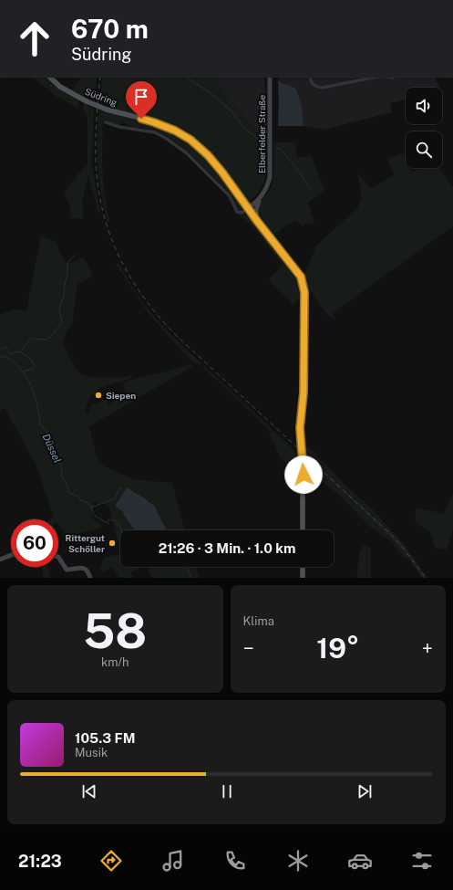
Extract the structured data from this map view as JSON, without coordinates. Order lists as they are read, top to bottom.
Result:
{
  "streets": {
    "main road": ["Südring"],
    "street": ["Elberfelder Straße"]
  },
  "crossings": [
    ["Südring", "Elberfelder Straße"]
  ],
  "water": ["Düssel"],
  "places": ["Siepen", "Rittergut Schöller"],
  "page": {
    "turn": ["670 m", "Südring"],
    "limit": "60",
    "trip": "21:26 · 3 Min. · 1.0 km",
    "tile": [
      ["58", "km/h"],
      "Klima"
    ],
    "heat": ["−", "19°", "+"],
    "song": ["105.3 FM", "Musik"],
    "tabs": "21:23"
  }
}
